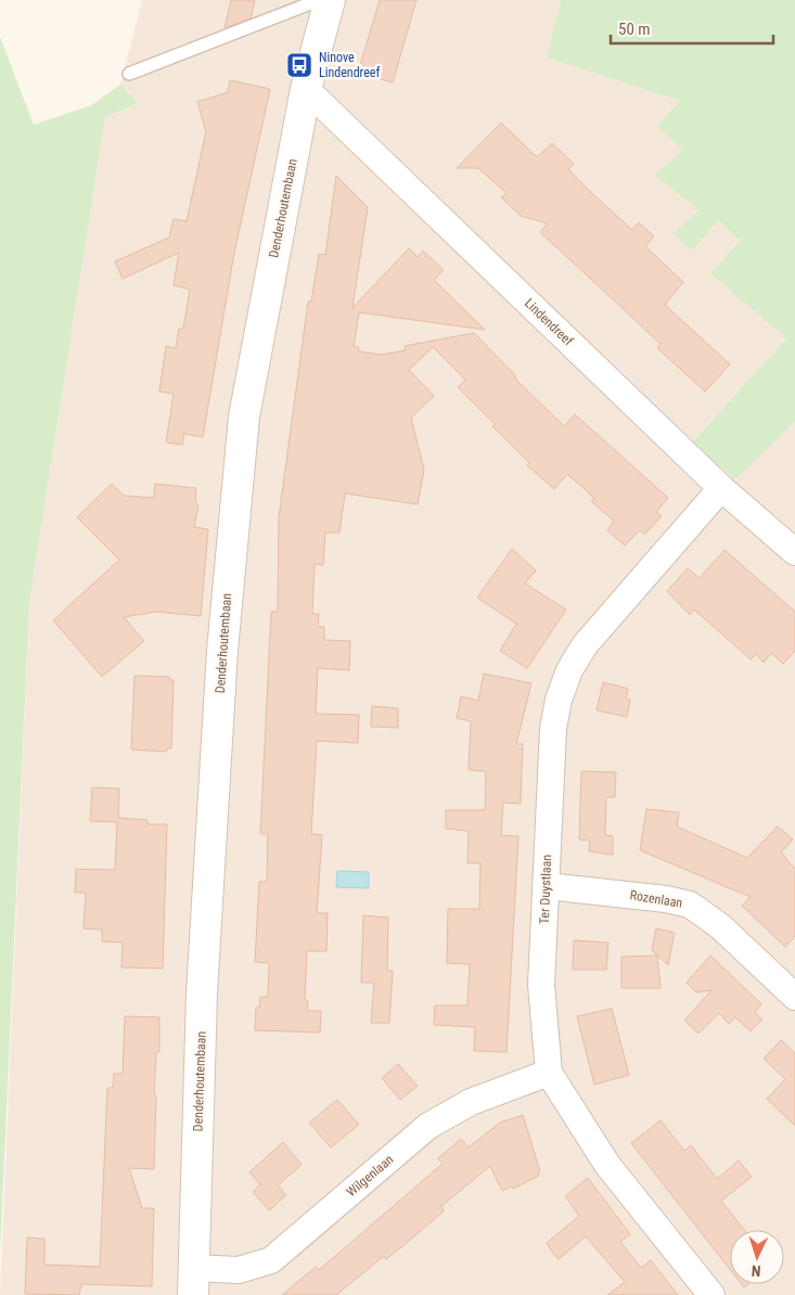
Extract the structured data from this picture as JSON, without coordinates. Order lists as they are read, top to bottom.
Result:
{
  "streets": {
    "street": [
      "Denderhoutembaan",
      "Lindendreef",
      "Ter Duystlaan",
      "Rozenlaan",
      "Wilgenlaan"
    ]
  },
  "crossings": [
    ["Denderhoutembaan", "Lindendreef"],
    ["Denderhoutembaan", "Wilgenlaan"],
    ["Lindendreef", "Ter Duystlaan"],
    ["Ter Duystlaan", "Rozenlaan"],
    ["Ter Duystlaan", "Wilgenlaan"]
  ],
  "places": {
    "bus stop": ["Ninove Lindendreef"]
  },
  "scale_bar": "50 m",
  "north": "bottom"
}
